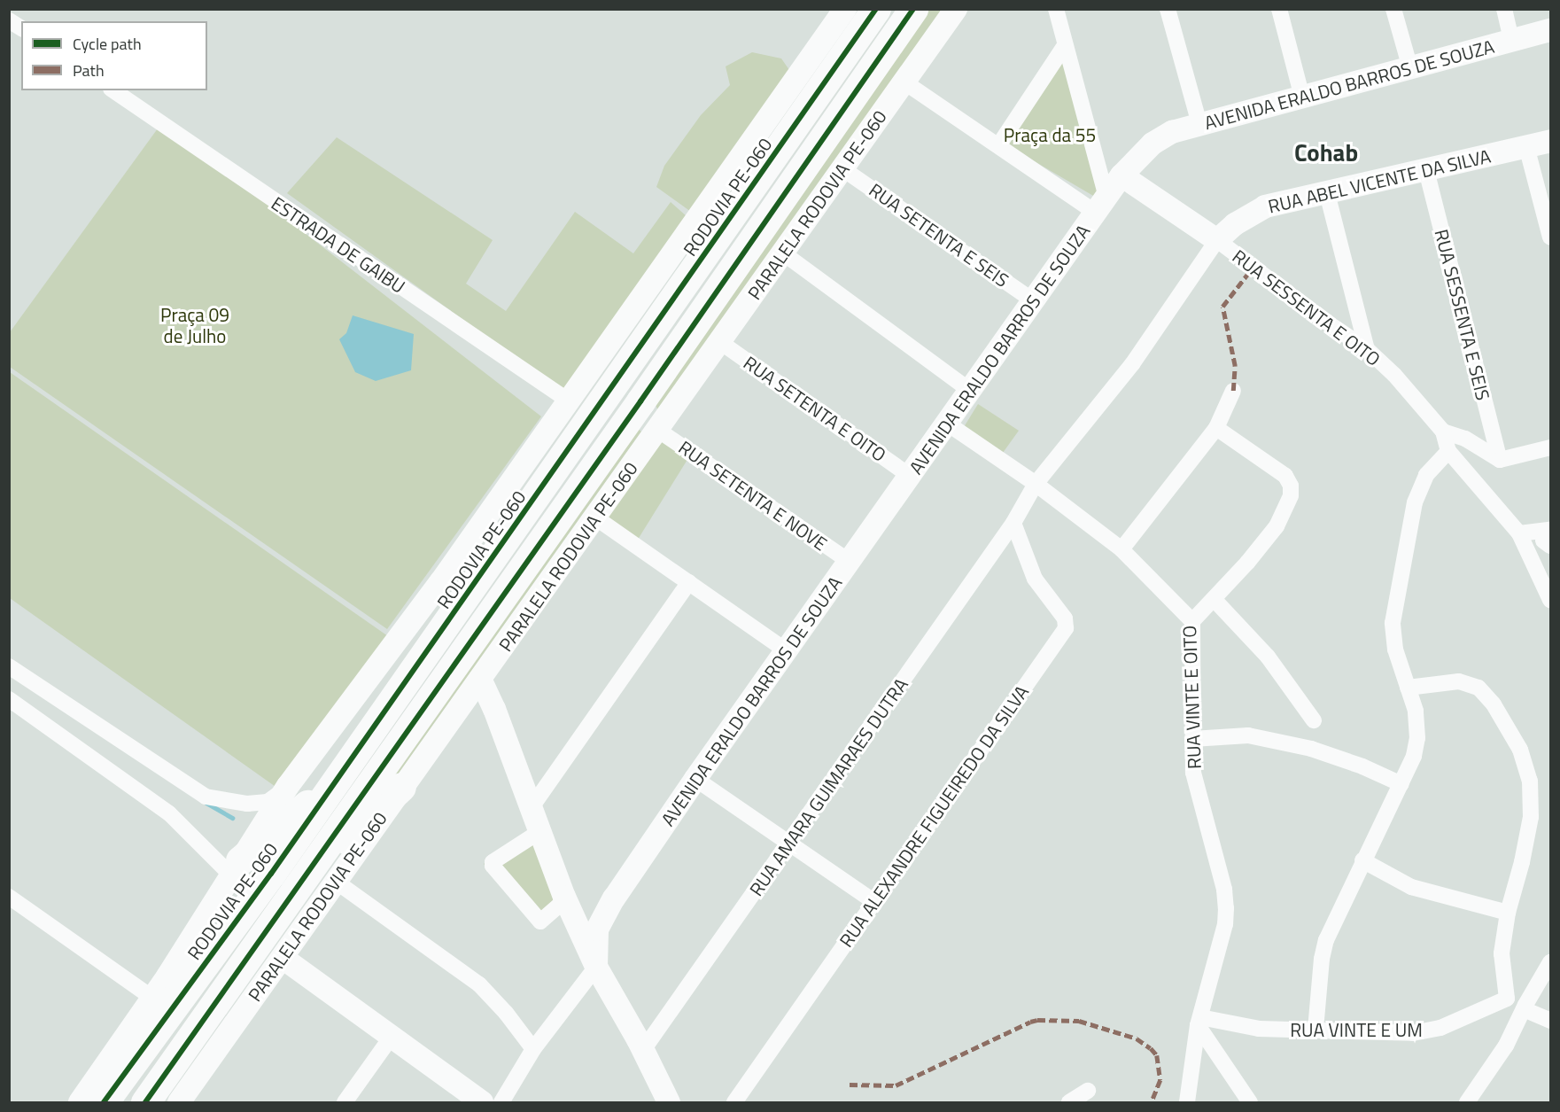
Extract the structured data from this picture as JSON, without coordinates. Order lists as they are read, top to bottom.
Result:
{
  "streets": {
    "highway": ["RODOVIA PE-060"],
    "main road": [
      "AVENIDA ERALDO BARROS DE SOUZA",
      "RUA ABEL VICENTE DA SILVA",
      "PARALELA RODOVIA PE-060",
      "RUA SESSENTA E OITO"
    ],
    "street": [
      "RUA SETENTA E SEIS",
      "ESTRADA DE GAIBU",
      "RUA SESSENTA E SEIS",
      "RUA SETENTA E OITO",
      "RUA SETENTA E NOVE",
      "RUA VINTE E OITO",
      "RUA AMARA GUIMARAES DUTRA",
      "RUA ALEXANDRE FIGUEIREDO DA SILVA",
      "RUA VINTE E UM"
    ]
  },
  "crossings": [
    ["AVENIDA ERALDO BARROS DE SOUZA", "RUA SETENTA E SEIS"],
    ["AVENIDA ERALDO BARROS DE SOUZA", "RUA SESSENTA E OITO"],
    ["AVENIDA ERALDO BARROS DE SOUZA", "RUA SETENTA E OITO"],
    ["AVENIDA ERALDO BARROS DE SOUZA", "RUA SETENTA E NOVE"],
    ["AVENIDA ERALDO BARROS DE SOUZA", "RUA VINTE E OITO"],
    ["RUA ABEL VICENTE DA SILVA", "RUA SESSENTA E OITO"],
    ["RUA ABEL VICENTE DA SILVA", "RUA SESSENTA E SEIS"],
    ["PARALELA RODOVIA PE-060", "RUA SETENTA E SEIS"],
    ["PARALELA RODOVIA PE-060", "RUA SETENTA E OITO"],
    ["PARALELA RODOVIA PE-060", "RUA SETENTA E NOVE"],
    ["RUA VINTE E OITO", "RUA VINTE E UM"],
    ["RUA AMARA GUIMARAES DUTRA", "RUA ALEXANDRE FIGUEIREDO DA SILVA"]
  ],
  "districts": ["Cohab"],
  "parks": ["Praça da 55", "Praça 09 de Julho"],
  "legend": ["Cycle path", "Path"]
}
